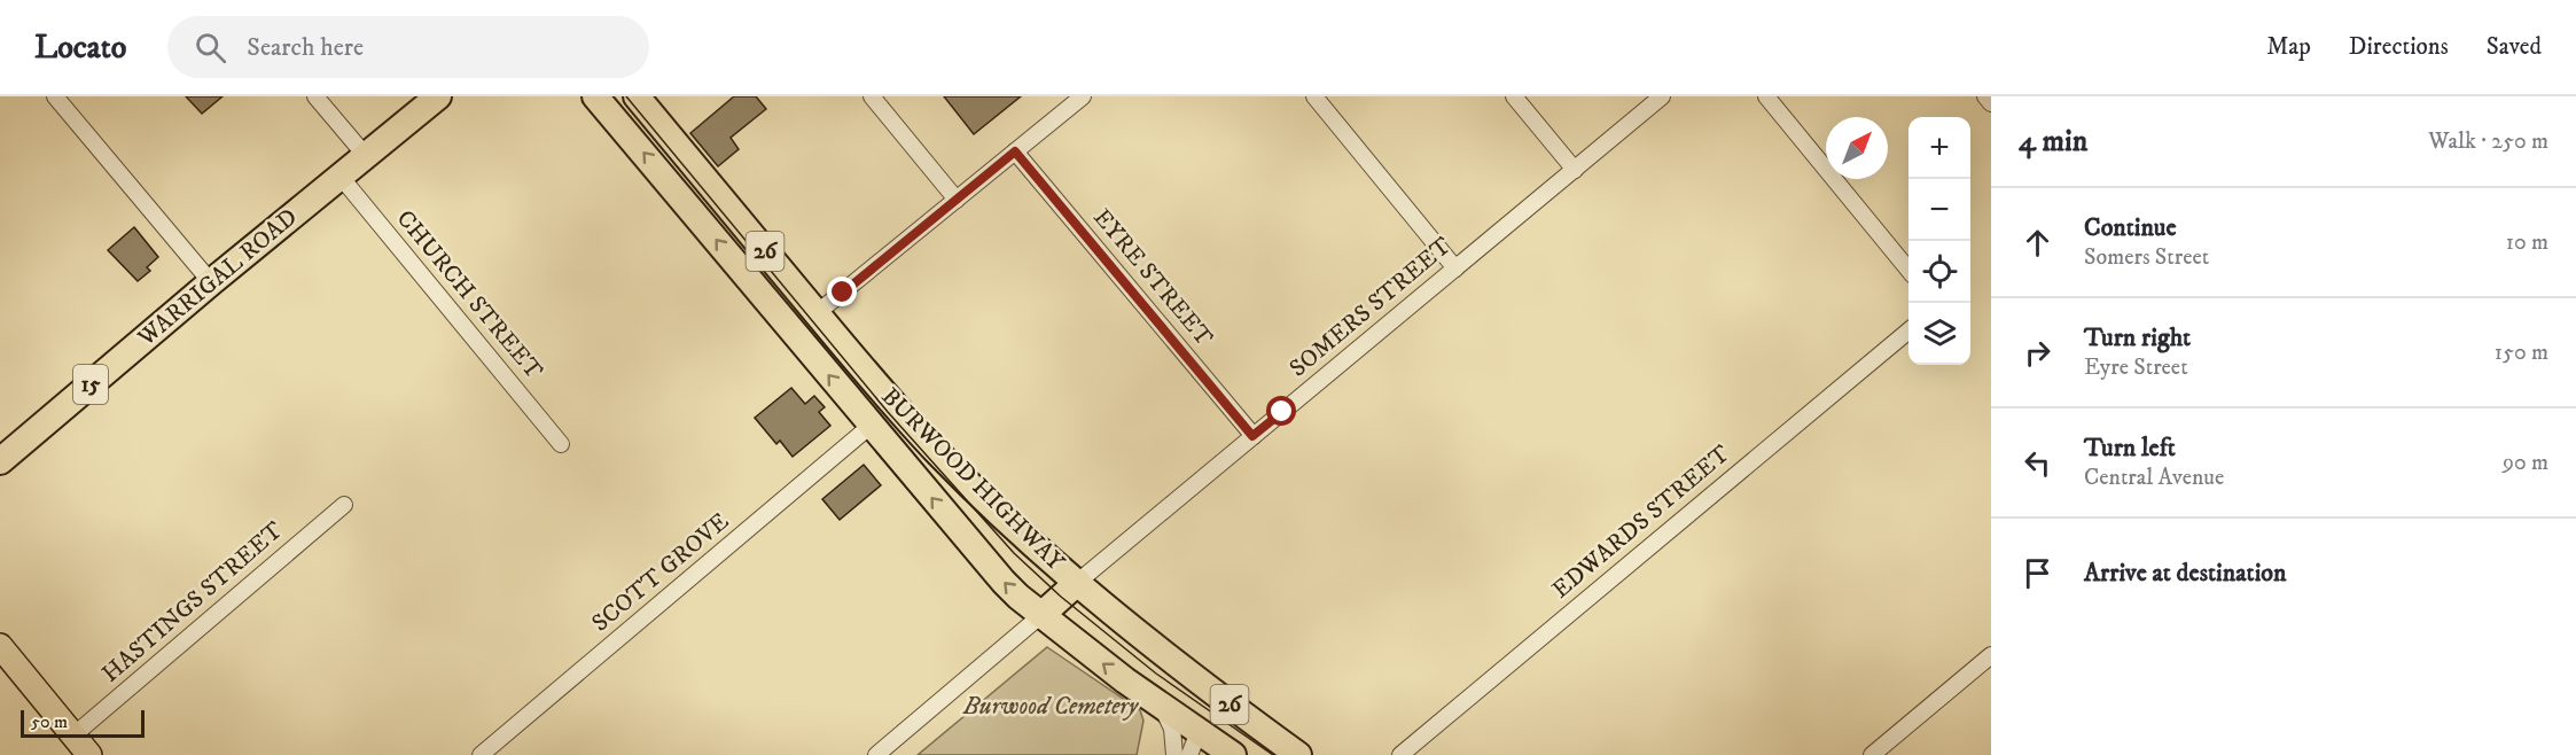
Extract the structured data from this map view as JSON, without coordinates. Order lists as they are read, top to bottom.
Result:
{
  "streets": {
    "highway": [
      "26",
      "WARRIGAL ROAD",
      "15",
      "BURWOOD HIGHWAY"
    ],
    "street": [
      "EYRE STREET",
      "CHURCH STREET",
      "SOMERS STREET",
      "EDWARDS STREET",
      "SCOTT GROVE",
      "HASTINGS STREET"
    ]
  },
  "crossings": [
    ["WARRIGAL ROAD", "CHURCH STREET"],
    ["EYRE STREET", "SOMERS STREET"],
    ["SOMERS STREET", "BURWOOD HIGHWAY"],
    ["BURWOOD HIGHWAY", "SCOTT GROVE"]
  ],
  "parks": ["Burwood Cemetery"],
  "scale_bar": "50 m",
  "north": "top right",
  "page": {
    "header": "Locato",
    "search": "Search here",
    "nav": ["Map", "Directions", "Saved"],
    "heading": ["4 min", "Walk · 250 m"],
    "map_buttons": ["+", "−"],
    "list": [
      ["Continue", "Somers Street", "10 m"],
      ["Turn right", "Eyre Street", "150 m"],
      ["Turn left", "Central Avenue", "90 m"],
      "Arrive at destination"
    ],
    "scale": "50 m"
  }
}
